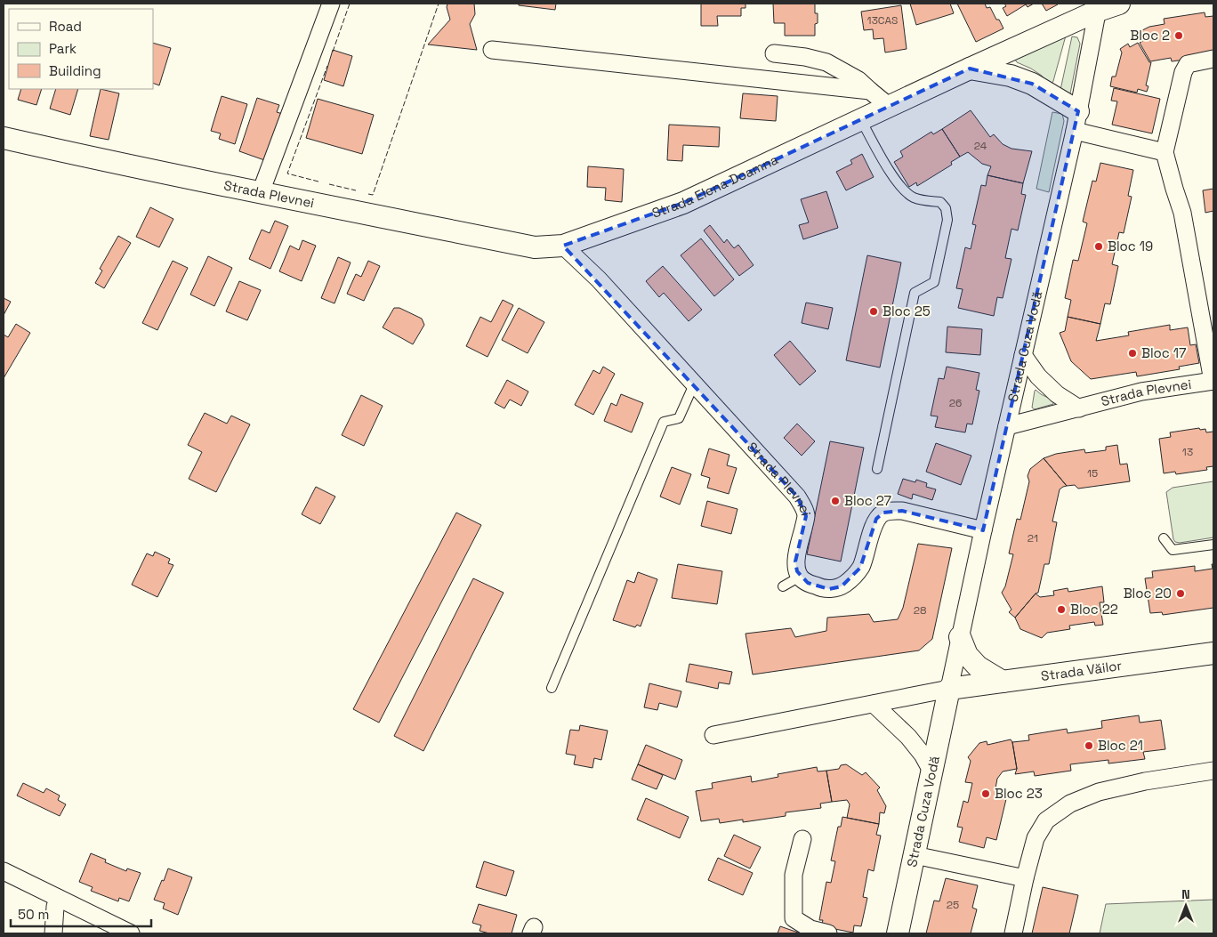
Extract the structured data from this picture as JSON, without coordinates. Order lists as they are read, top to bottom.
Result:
{
  "streets": {
    "street": [
      "Strada Elena Doamna",
      "Strada Plevnei",
      "Strada Cuza Vodă",
      "Strada Văilor"
    ]
  },
  "crossings": [
    ["Strada Elena Doamna", "Strada Plevnei"],
    ["Strada Elena Doamna", "Strada Cuza Vodă"],
    ["Strada Plevnei", "Strada Cuza Vodă"],
    ["Strada Cuza Vodă", "Strada Văilor"]
  ],
  "places": [
    "Bloc 2",
    "Bloc 19",
    "Bloc 25",
    "Bloc 17",
    "Bloc 27",
    "Bloc 20",
    "Bloc 22",
    "Bloc 21",
    "Bloc 23"
  ],
  "house_numbers": [
    "13CAS",
    "24",
    "26",
    "13",
    "15",
    "21",
    "28",
    "25"
  ],
  "legend": ["Road", "Park", "Building"],
  "scale_bar": "50 m",
  "north": "top"
}
